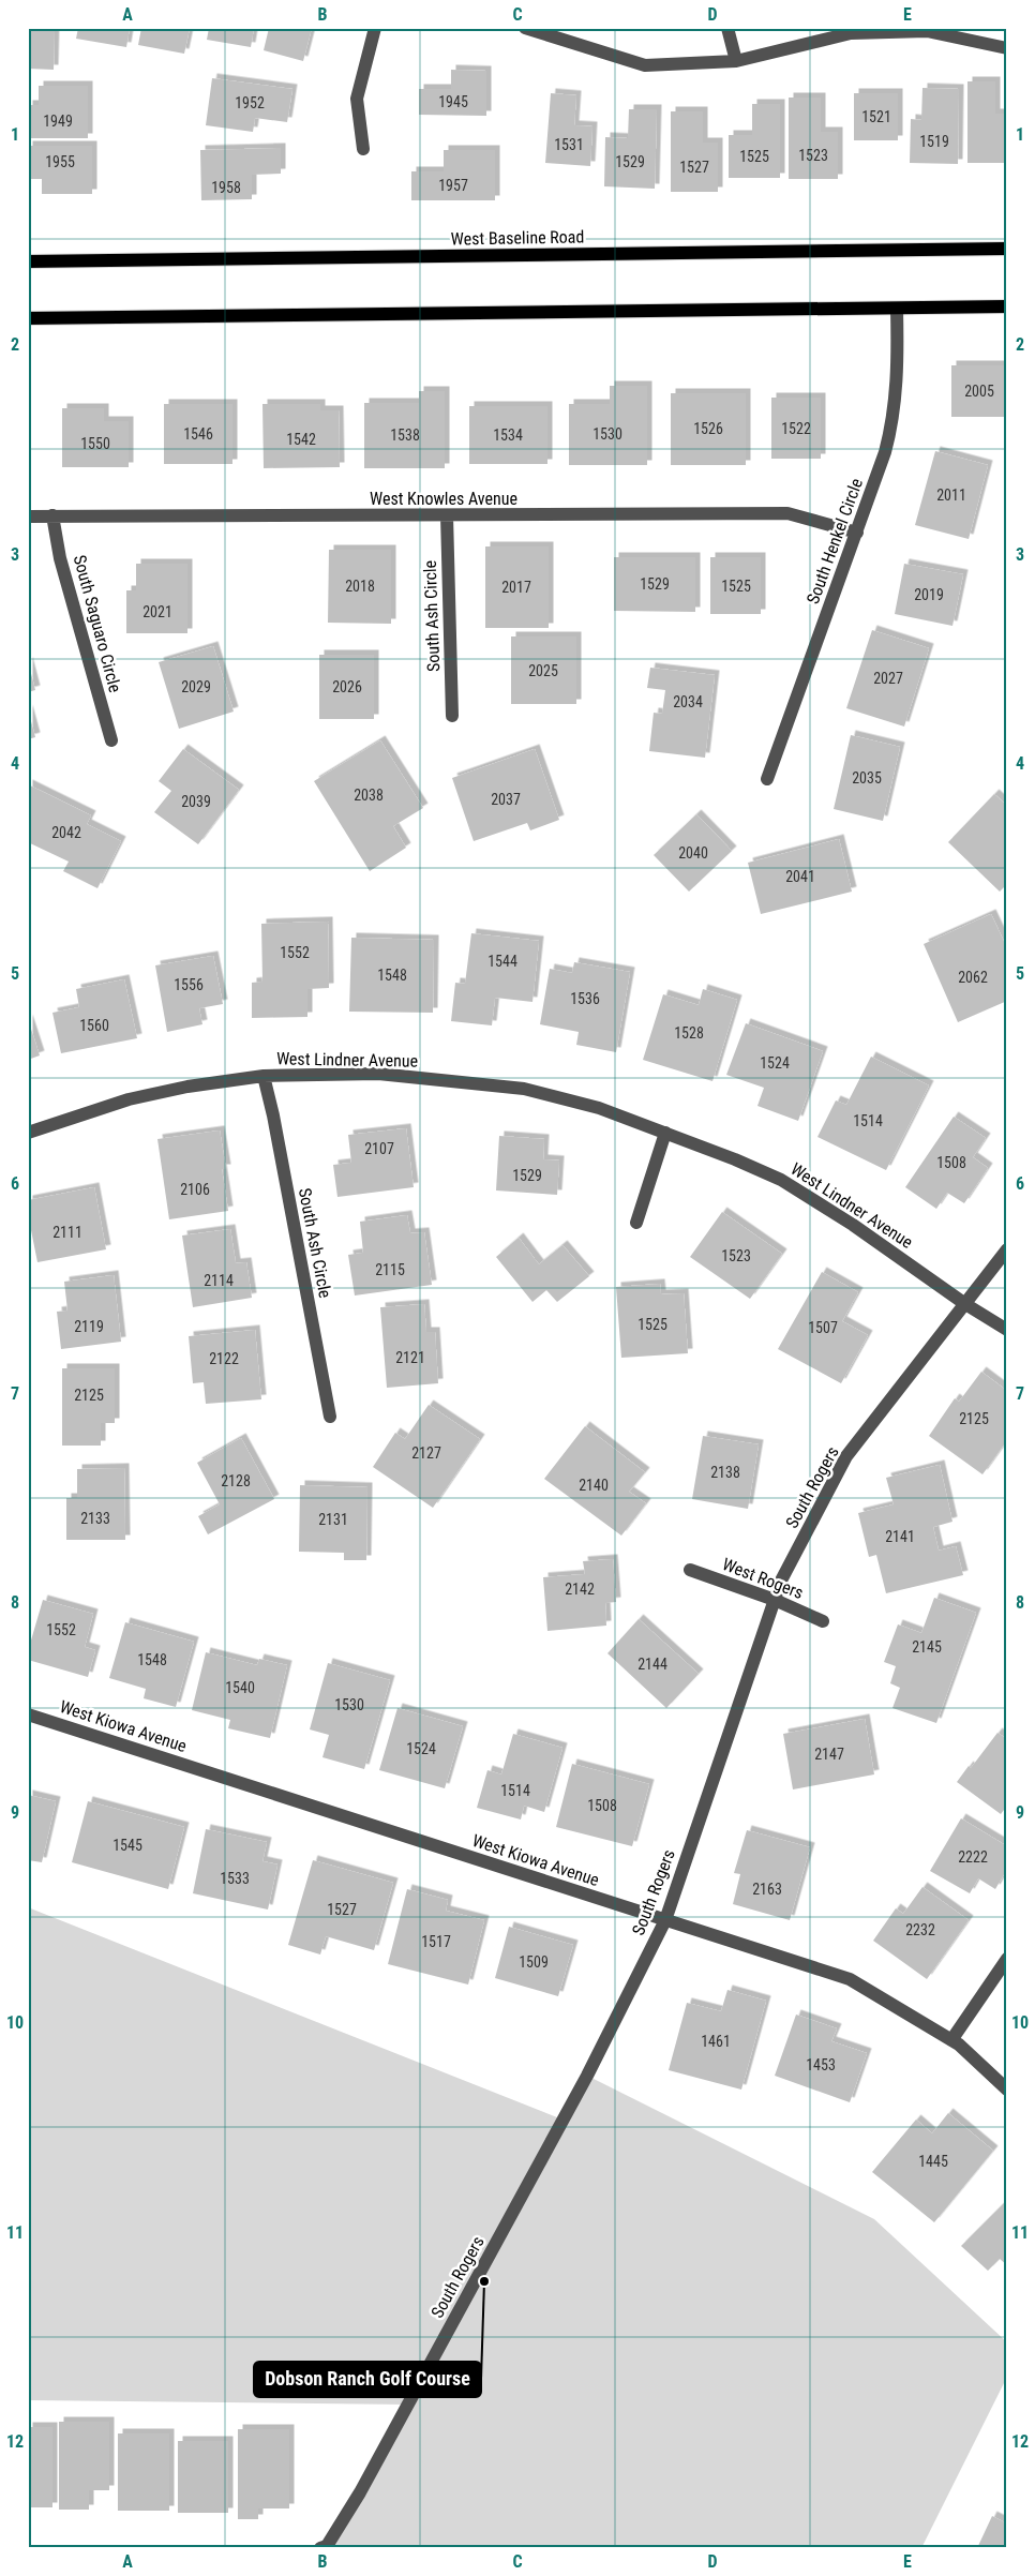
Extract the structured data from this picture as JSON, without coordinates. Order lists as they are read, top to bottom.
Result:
{
  "streets": {
    "main road": ["West Baseline Road"],
    "street": [
      "West Knowles Avenue",
      "South Henkel Circle",
      "South Ash Circle",
      "South Saguaro Circle",
      "West Lindner Avenue",
      "South Rogers",
      "West Rogers",
      "West Kiowa Avenue"
    ]
  },
  "crossings": [
    ["West Knowles Avenue", "South Henkel Circle"],
    ["West Knowles Avenue", "South Ash Circle"],
    ["West Knowles Avenue", "South Saguaro Circle"],
    ["South Ash Circle", "West Lindner Avenue"],
    ["West Lindner Avenue", "South Rogers"],
    ["South Rogers", "West Rogers"],
    ["South Rogers", "West Kiowa Avenue"]
  ],
  "places": ["Dobson Ranch Golf Course"],
  "house_numbers": [
    "1945",
    "1952",
    "1521",
    "1949",
    "1519",
    "1531",
    "1523",
    "1525",
    "1955",
    "1529",
    "1527",
    "1957",
    "1958",
    "2005",
    "1526",
    "1522",
    "1546",
    "1530",
    "1538",
    "1534",
    "1542",
    "1550",
    "2011",
    "1529",
    "2018",
    "1525",
    "2017",
    "2019",
    "2021",
    "2025",
    "2027",
    "2029",
    "2026",
    "2034",
    "2035",
    "2038",
    "2037",
    "2039",
    "2042",
    "2040",
    "2041",
    "1552",
    "1544",
    "1548",
    "2062",
    "1556",
    "1536",
    "1560",
    "1528",
    "1524",
    "1514",
    "2107",
    "1508",
    "1529",
    "2106",
    "2111",
    "1523",
    "2115",
    "2114",
    "1525",
    "2119",
    "1507",
    "2121",
    "2122",
    "2125",
    "2125",
    "2127",
    "2138",
    "2128",
    "2140",
    "2133",
    "2131",
    "2141",
    "2142",
    "1552",
    "2145",
    "1548",
    "2144",
    "1540",
    "1530",
    "1524",
    "2147",
    "1514",
    "1508",
    "1545",
    "2222",
    "1533",
    "2163",
    "1527",
    "2232",
    "1517",
    "1509",
    "1461",
    "1453",
    "1445"
  ],
  "grid": {
    "columns": [
      "A",
      "B",
      "C",
      "D",
      "E"
    ],
    "rows": [
      "1",
      "2",
      "3",
      "4",
      "5",
      "6",
      "7",
      "8",
      "9",
      "10",
      "11",
      "12"
    ]
  }
}
